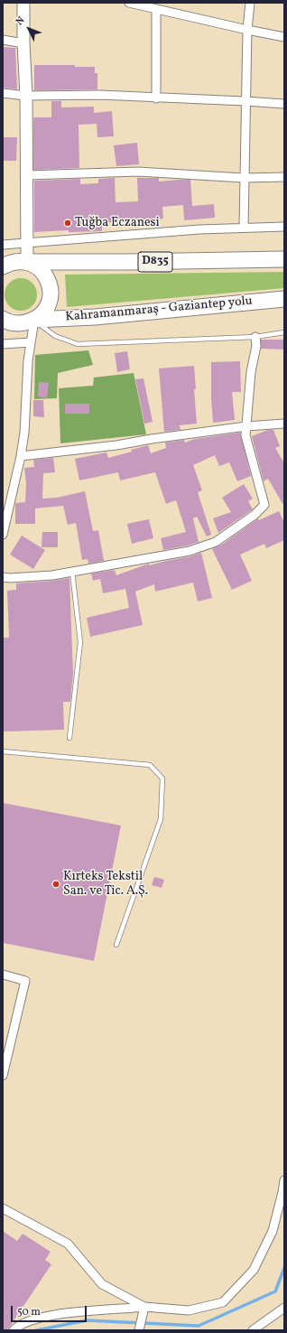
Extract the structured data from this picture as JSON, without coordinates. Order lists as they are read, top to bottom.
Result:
{
  "streets": {
    "highway": ["D835", "Kahramanmaraş - Gaziantep yolu"]
  },
  "places": ["Tuğba Eczanesi", "Kırteks Tekstil San. ve Tic. A.Ş."],
  "scale_bar": "50 m",
  "north": "top left"
}
